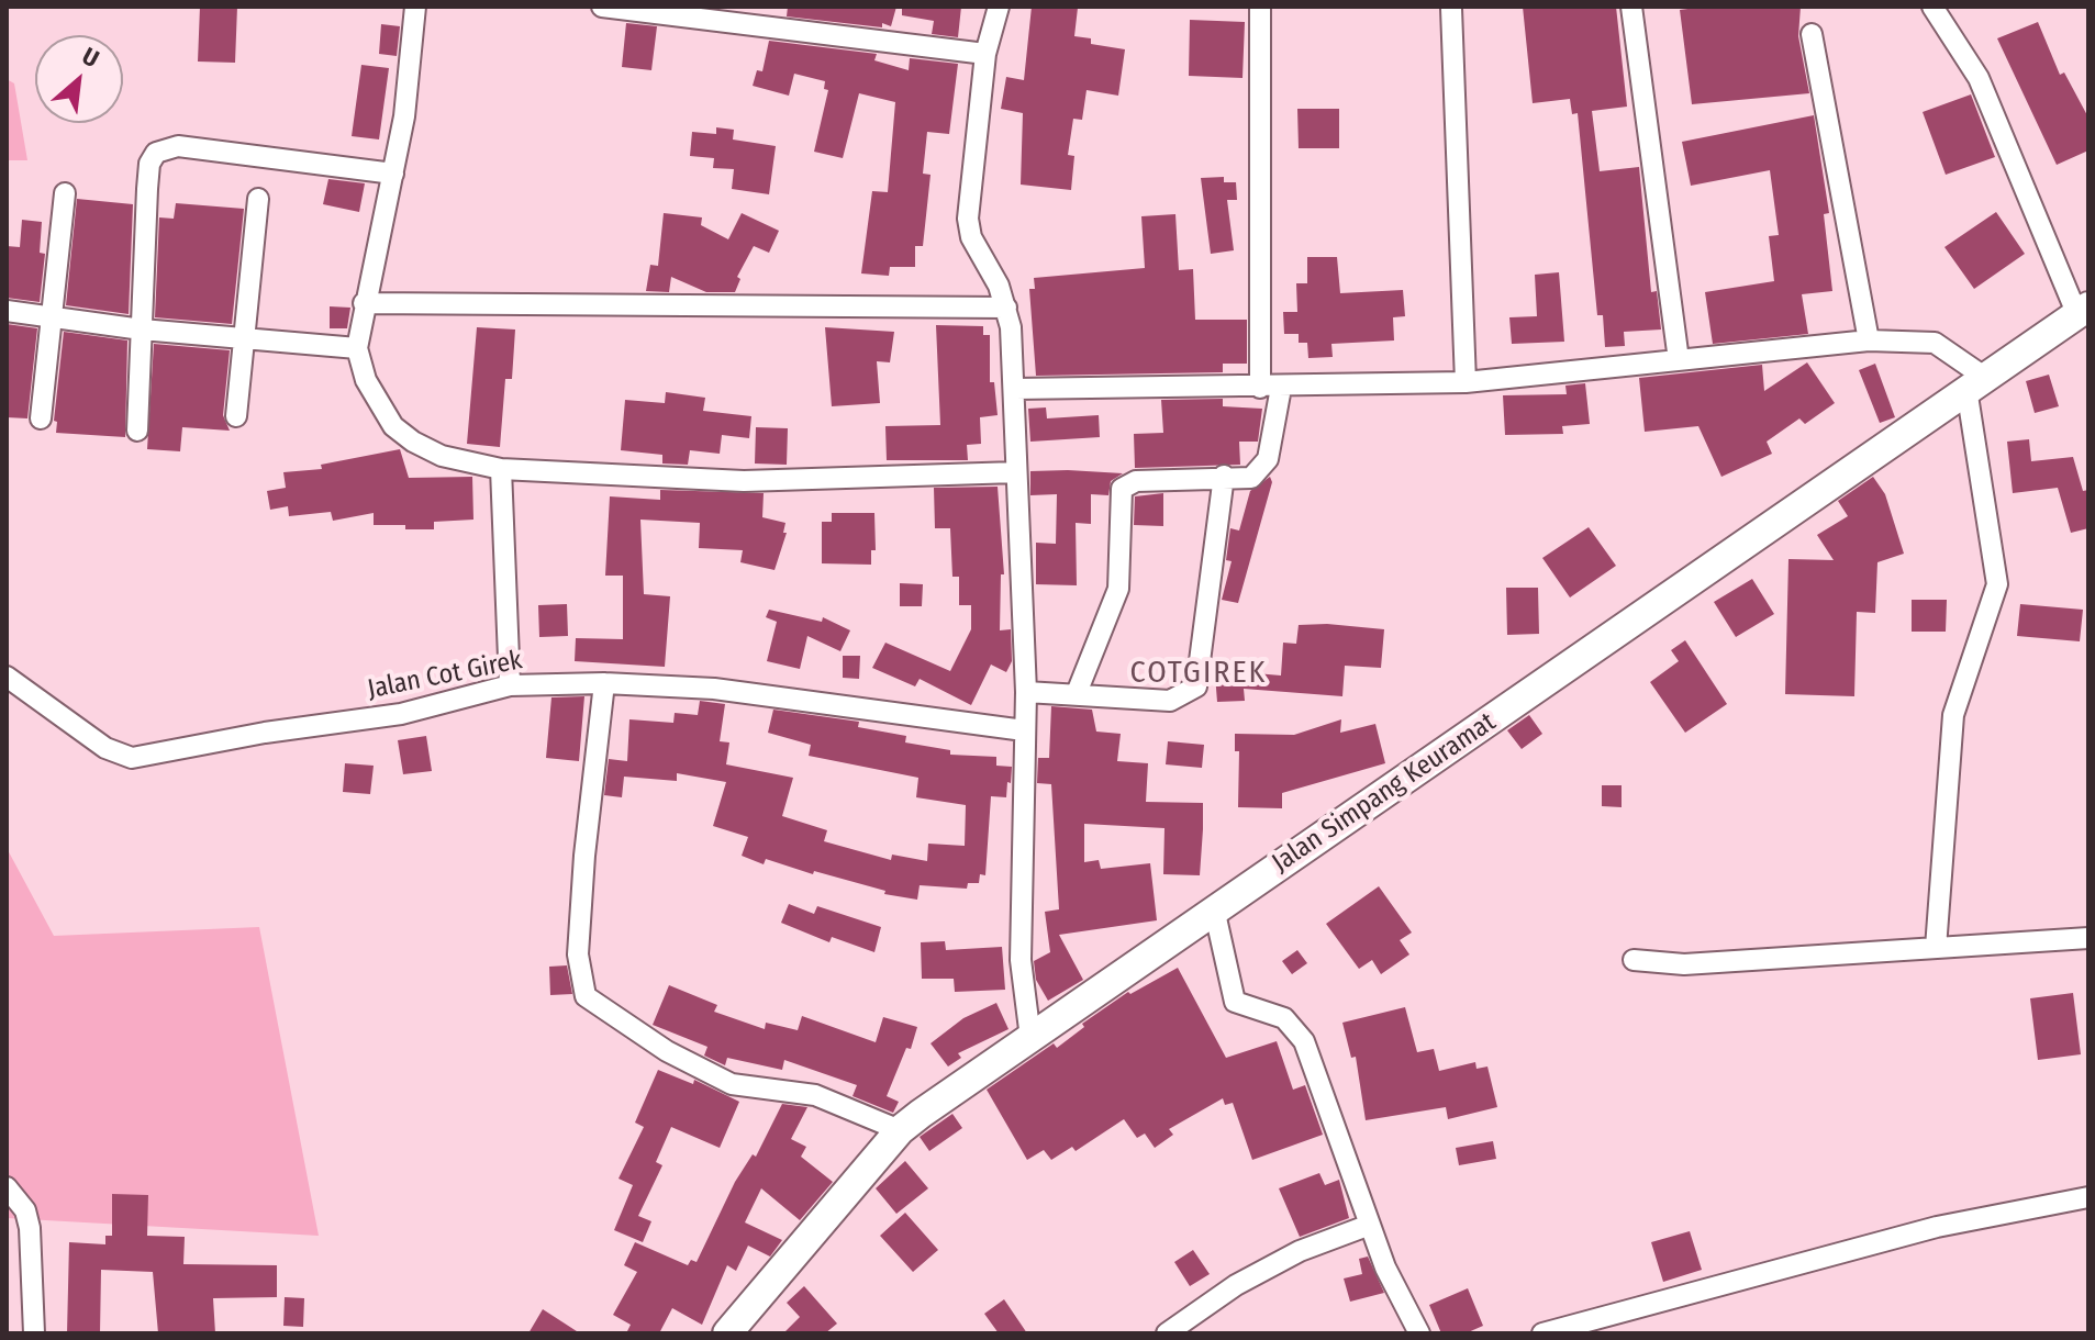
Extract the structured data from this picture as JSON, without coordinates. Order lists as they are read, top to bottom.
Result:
{
  "streets": {
    "main road": ["Jalan Simpang Keuramat"],
    "street": ["Jalan Cot Girek"]
  },
  "districts": ["COTGIREK"],
  "north": "top right"
}
